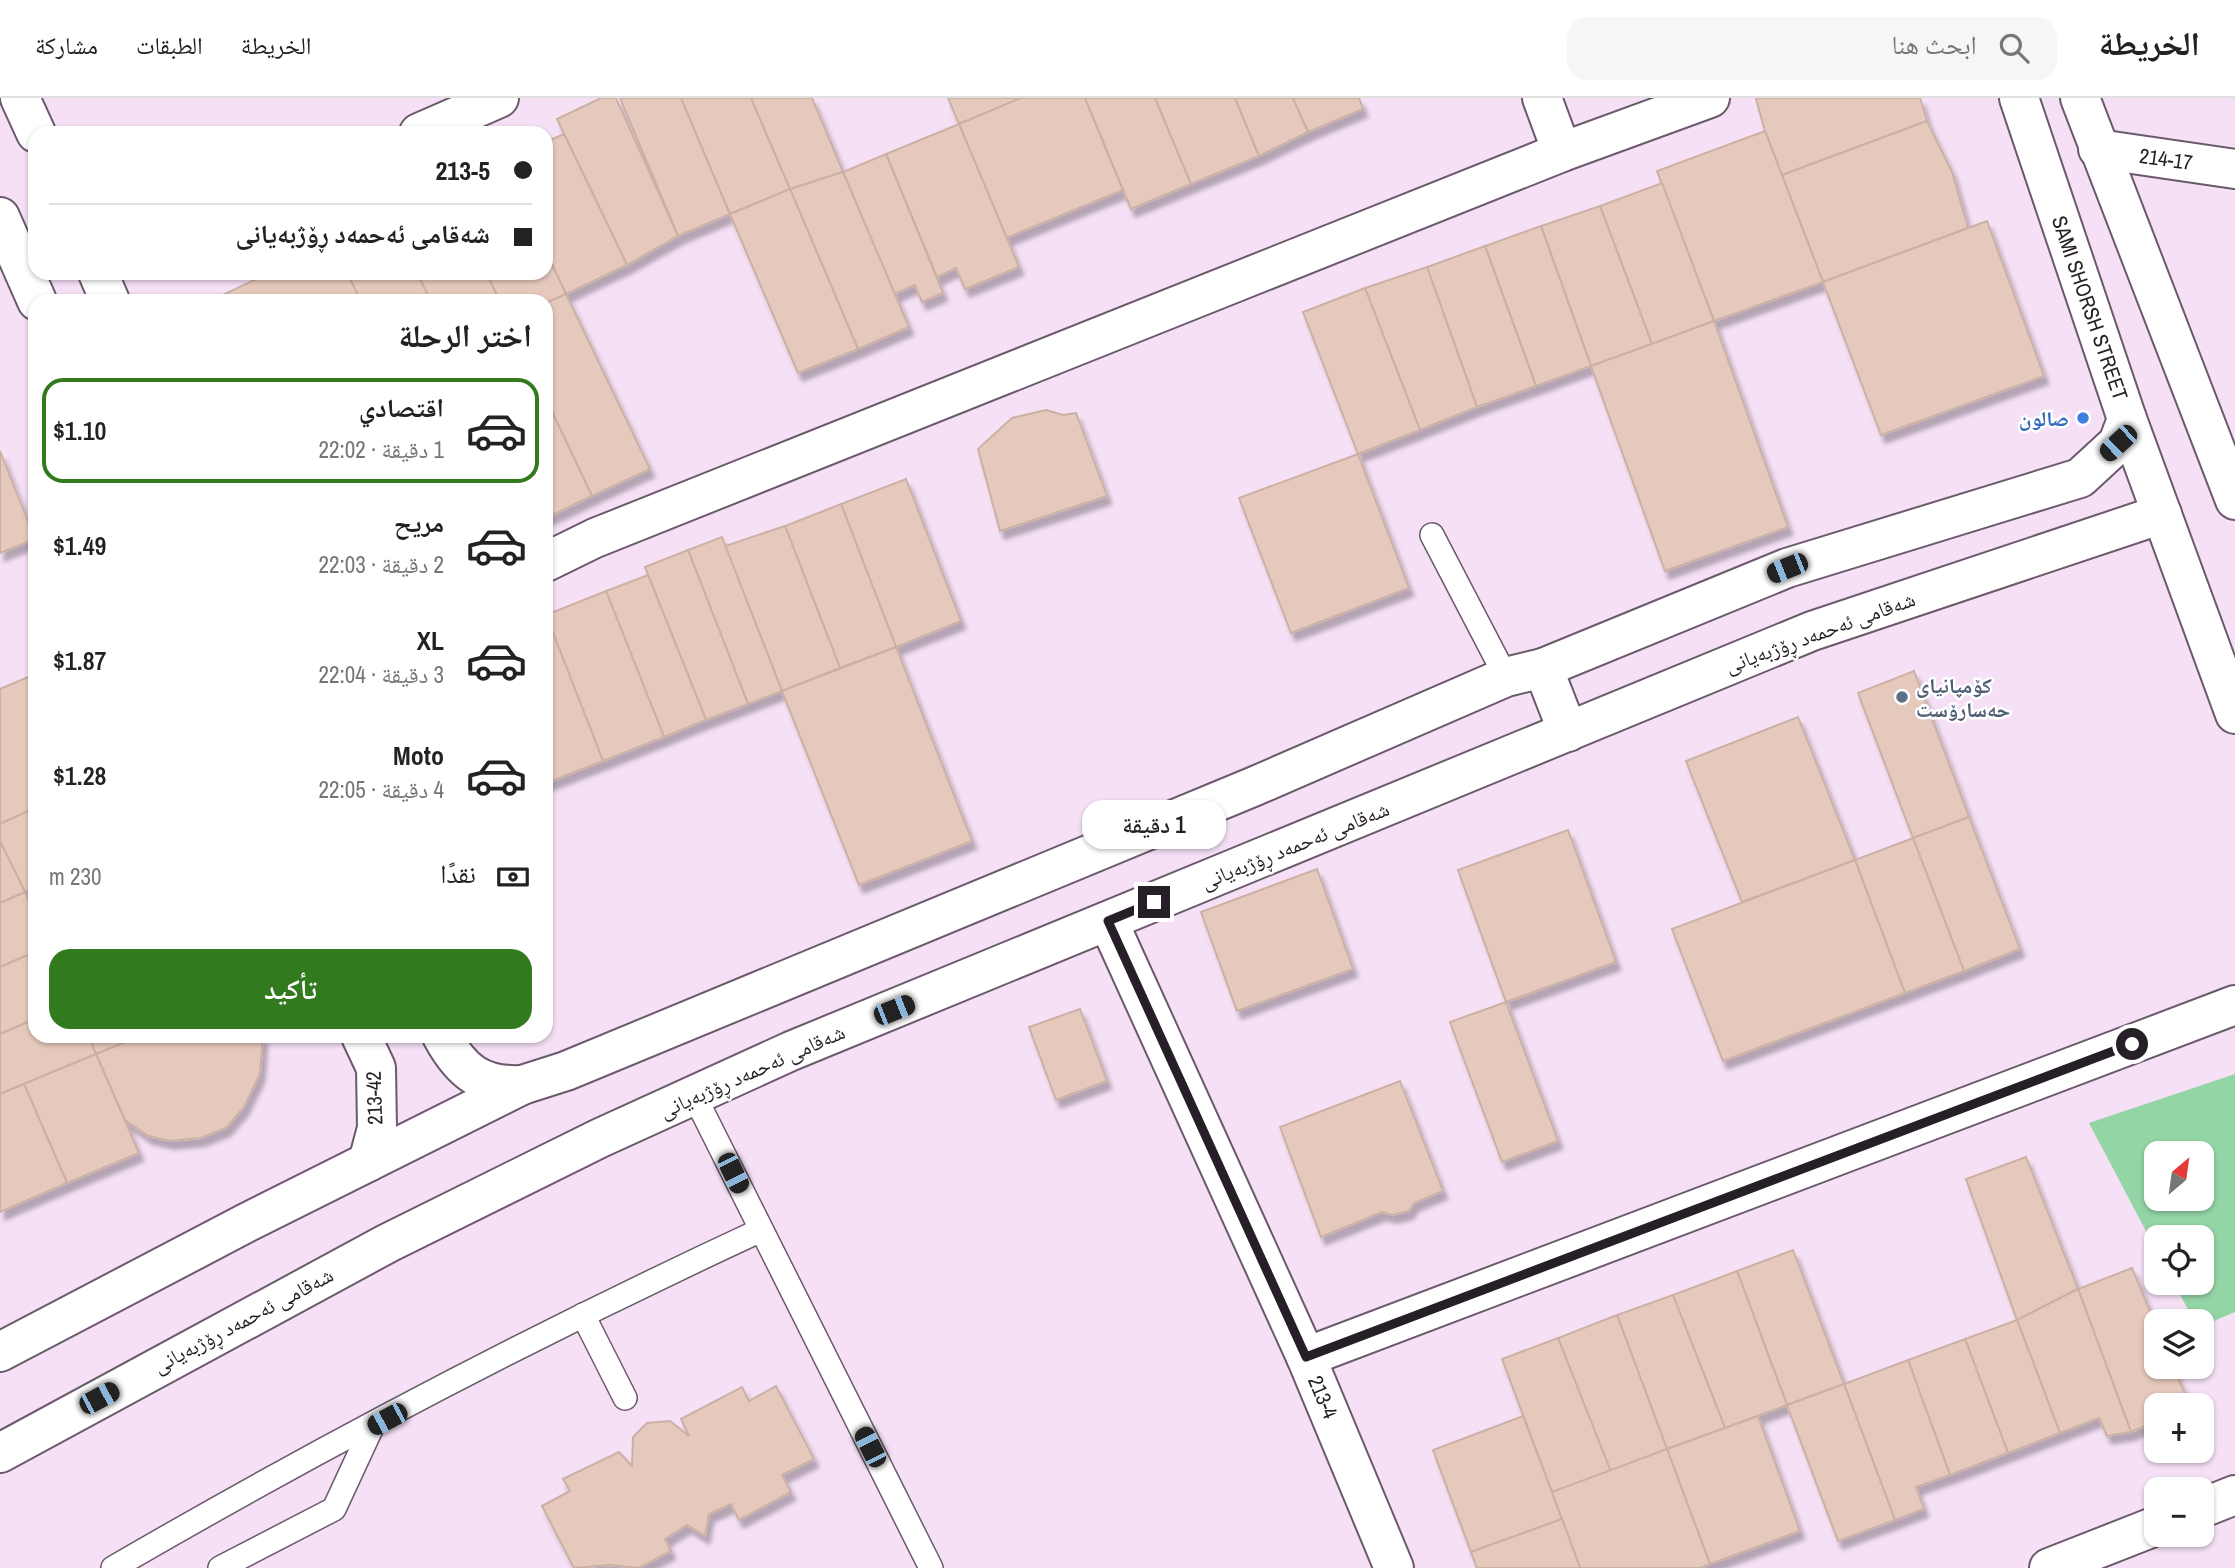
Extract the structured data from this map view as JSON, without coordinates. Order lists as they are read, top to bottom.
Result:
{
  "streets": {
    "street": [
      "214-17",
      "SAMI SHORSH STREET",
      "شەقامی ئەحمەد ڕۆژبەیانی",
      "213-42",
      "213-4"
    ]
  },
  "crossings": [
    ["SAMI SHORSH STREET", "شەقامی ئەحمەد ڕۆژبەیانی"],
    ["شەقامی ئەحمەد ڕۆژبەیانی", "213-4"]
  ],
  "places": ["صالون", "کۆمپانیای حەسارۆست"],
  "north": "top right",
  "page": {
    "header": "الخريطة",
    "search": "ابحث هنا",
    "nav": ["الخريطة", "الطبقات", "مشاركة"],
    "banner": ["213-5", "شەقامی ئەحمەد ڕۆژبەیانی"],
    "heading": "اختر الرحلة",
    "list": [
      {
        "name": "اقتصادي",
        "note": "1 دقيقة · 22:02",
        "value": "$1.10"
      },
      {
        "name": "مريح",
        "note": "2 دقيقة · 22:03",
        "value": "$1.49"
      },
      {
        "name": "XL",
        "note": "3 دقيقة · 22:04",
        "value": "$1.87"
      },
      {
        "name": "Moto",
        "note": "4 دقيقة · 22:05",
        "value": "$1.28"
      }
    ],
    "bubble": "1 دقيقة",
    "pay": ["نقدًا", "230 m"],
    "buttons": "تأكيد",
    "map_buttons": ["+", "−"]
  }
}
